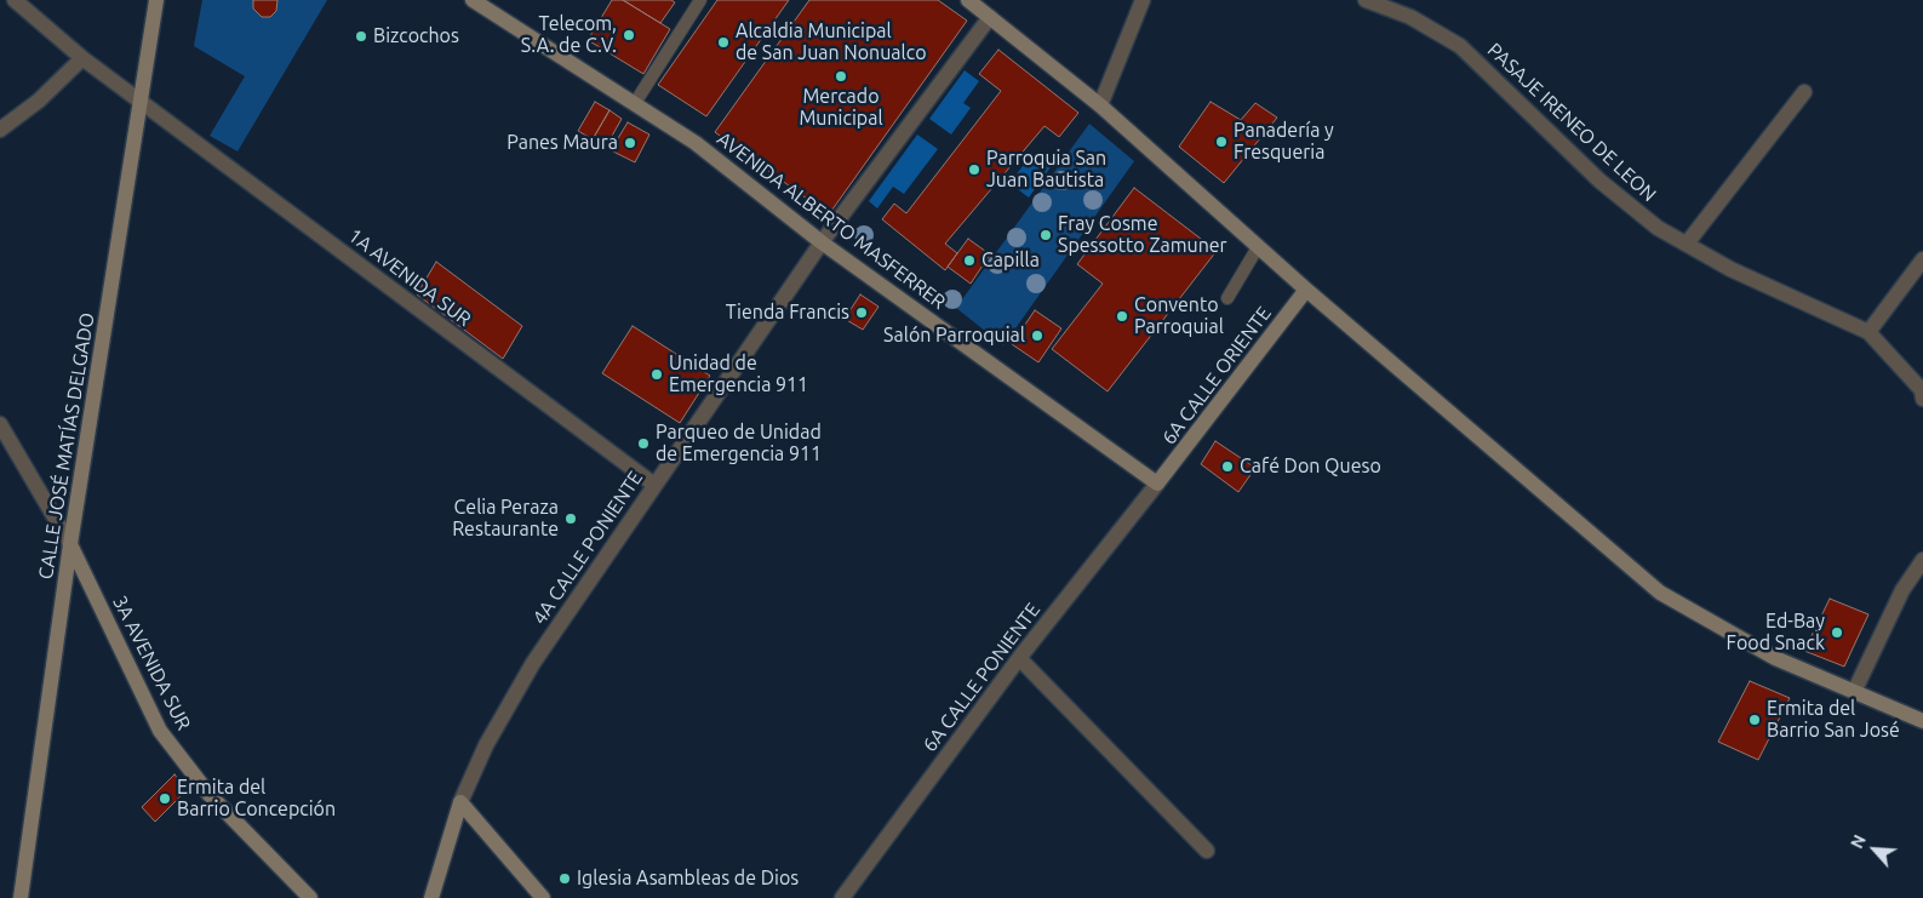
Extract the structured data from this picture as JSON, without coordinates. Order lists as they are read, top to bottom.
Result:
{
  "streets": {
    "main road": [
      "AVENIDA ALBERTO MASFERRER",
      "6A CALLE ORIENTE",
      "CALLE JOSÉ MATÍAS DELGADO",
      "4A CALLE PONIENTE",
      "3A AVENIDA SUR"
    ],
    "street": ["PASAJE IRENEO DE LEON", "1A AVENIDA SUR", "6A CALLE PONIENTE"]
  },
  "crossings": [
    ["AVENIDA ALBERTO MASFERRER", "6A CALLE ORIENTE"],
    ["AVENIDA ALBERTO MASFERRER", "4A CALLE PONIENTE"],
    ["AVENIDA ALBERTO MASFERRER", "6A CALLE PONIENTE"],
    ["1A AVENIDA SUR", "CALLE JOSÉ MATÍAS DELGADO"],
    ["1A AVENIDA SUR", "4A CALLE PONIENTE"],
    ["6A CALLE ORIENTE", "6A CALLE PONIENTE"],
    ["CALLE JOSÉ MATÍAS DELGADO", "3A AVENIDA SUR"]
  ],
  "places": [
    "Telecom, S.A. de C.V.",
    "Bizcochos",
    "Alcaldia Municipal de San Juan Nonualco",
    "Mercado Municipal",
    "Panadería y Fresqueria",
    "Panes Maura",
    "Parroquia San Juan Bautista",
    "Fray Cosme Spessotto Zamuner",
    "Capilla",
    "Tienda Francis",
    "Convento Parroquial",
    "Salón Parroquial",
    "Unidad de Emergencia 911",
    "Parqueo de Unidad de Emergencia 911",
    "Café Don Queso",
    "Celia Peraza Restaurante",
    "Ed-Bay Food Snack",
    "Ermita del Barrio San José",
    "Ermita del Barrio Concepción",
    "Iglesia Asambleas de Dios"
  ],
  "north": "top left"
}
